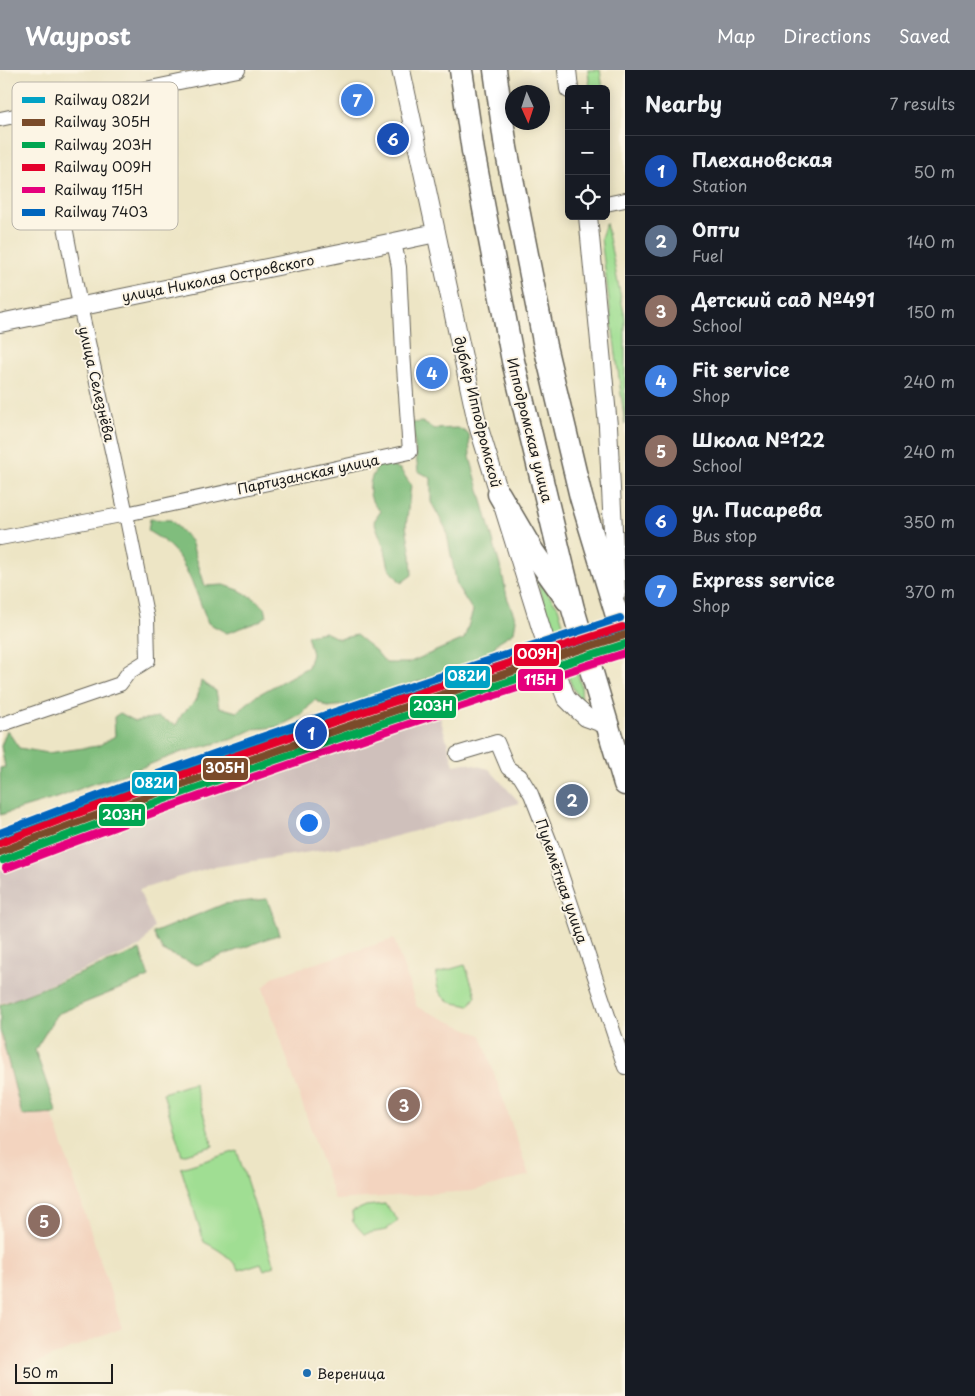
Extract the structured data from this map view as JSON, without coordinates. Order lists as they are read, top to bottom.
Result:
{
  "streets": {
    "highway": ["Ипподромская улица"],
    "street": [
      "улица Николая Островского",
      "улица Селезнёва",
      "дублёр Ипподромской",
      "Партизанская улица",
      "Пулемётная улица"
    ]
  },
  "crossings": [
    ["улица Николая Островского", "улица Селезнёва"],
    ["улица Николая Островского", "дублёр Ипподромской"],
    ["улица Николая Островского", "Партизанская улица"],
    ["улица Селезнёва", "Партизанская улица"],
    ["дублёр Ипподромской", "Ипподромская улица"]
  ],
  "places": ["Вереница"],
  "lines": [
    "rail line 7403",
    "rail line 082И",
    "rail line 009Н",
    "rail line 305Н",
    "rail line 203Н",
    "rail line 115Н"
  ],
  "legend": [
    "Railway 082И",
    "Railway 305Н",
    "Railway 203Н",
    "Railway 009Н",
    "Railway 115Н",
    "Railway 7403"
  ],
  "scale_bar": "50 m",
  "north": "bottom",
  "page": {
    "header": "Waypost",
    "nav": ["Map", "Directions", "Saved"],
    "heading": ["Nearby", "7 results"],
    "pins": [
      "7",
      "6",
      "4",
      "1",
      "2",
      "3",
      "5"
    ],
    "map_buttons": ["+", "−"],
    "list": [
      {
        "mark": "1",
        "name": "Плехановская",
        "note": "Station",
        "value": "50 m"
      },
      {
        "mark": "2",
        "name": "Опти",
        "note": "Fuel",
        "value": "140 m"
      },
      {
        "mark": "3",
        "name": "Детский сад №491",
        "note": "School",
        "value": "150 m"
      },
      {
        "mark": "4",
        "name": "Fit service",
        "note": "Shop",
        "value": "240 m"
      },
      {
        "mark": "5",
        "name": "Школа №122",
        "note": "School",
        "value": "240 m"
      },
      {
        "mark": "6",
        "name": "ул. Писарева",
        "note": "Bus stop",
        "value": "350 m"
      },
      {
        "mark": "7",
        "name": "Express service",
        "note": "Shop",
        "value": "370 m"
      }
    ],
    "scale": "50 m"
  }
}
